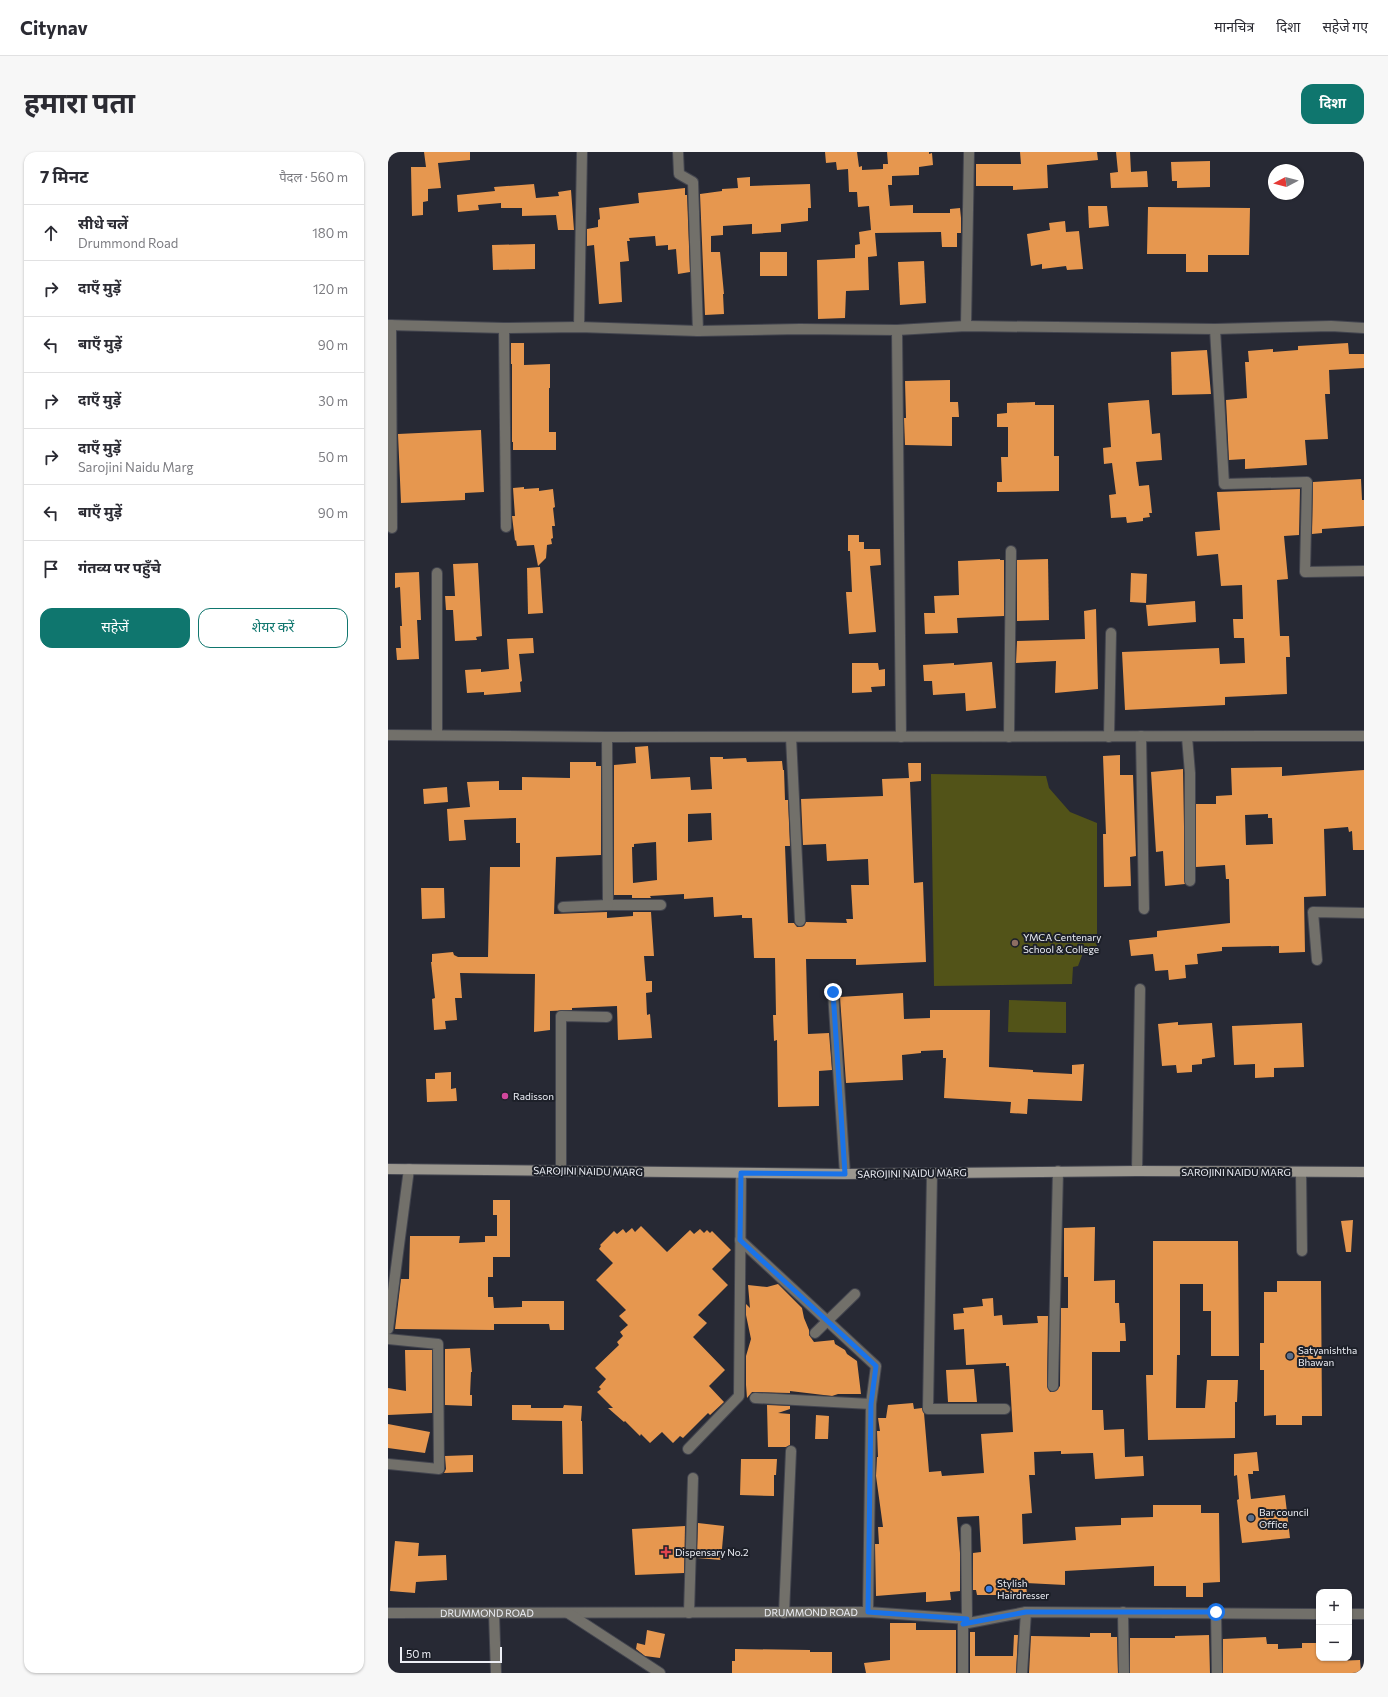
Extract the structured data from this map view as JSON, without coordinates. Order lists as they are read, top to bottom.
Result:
{
  "streets": {
    "main road": ["SAROJINI NAIDU MARG"],
    "street": ["DRUMMOND ROAD"]
  },
  "places": {
    "other": [
      "YMCA Centenary School & College",
      "Radisson",
      "Satyanishtha Bhawan",
      "Bar council Office",
      "Stylish Hairdresser"
    ],
    "health": ["Dispensary No.2"]
  },
  "scale_bar": "50 m",
  "north": "left",
  "page": {
    "header": "Citynav",
    "nav": ["मानचित्र", "दिशा", "सहेजे गए"],
    "buttons": [
      "दिशा",
      ["सहेजें", "शेयर करें"]
    ],
    "title": "हमारा पता",
    "heading": ["7 मिनट", "पैदल · 560 m"],
    "list": [
      ["सीधे चलें", "Drummond Road", "180 m"],
      ["दाएँ मुड़ें", "120 m"],
      ["बाएँ मुड़ें", "90 m"],
      ["दाएँ मुड़ें", "30 m"],
      ["दाएँ मुड़ें", "Sarojini Naidu Marg", "50 m"],
      ["बाएँ मुड़ें", "90 m"],
      "गंतव्य पर पहुँचे"
    ],
    "map_buttons": ["+", "−"],
    "scale": "50 m"
  }
}
